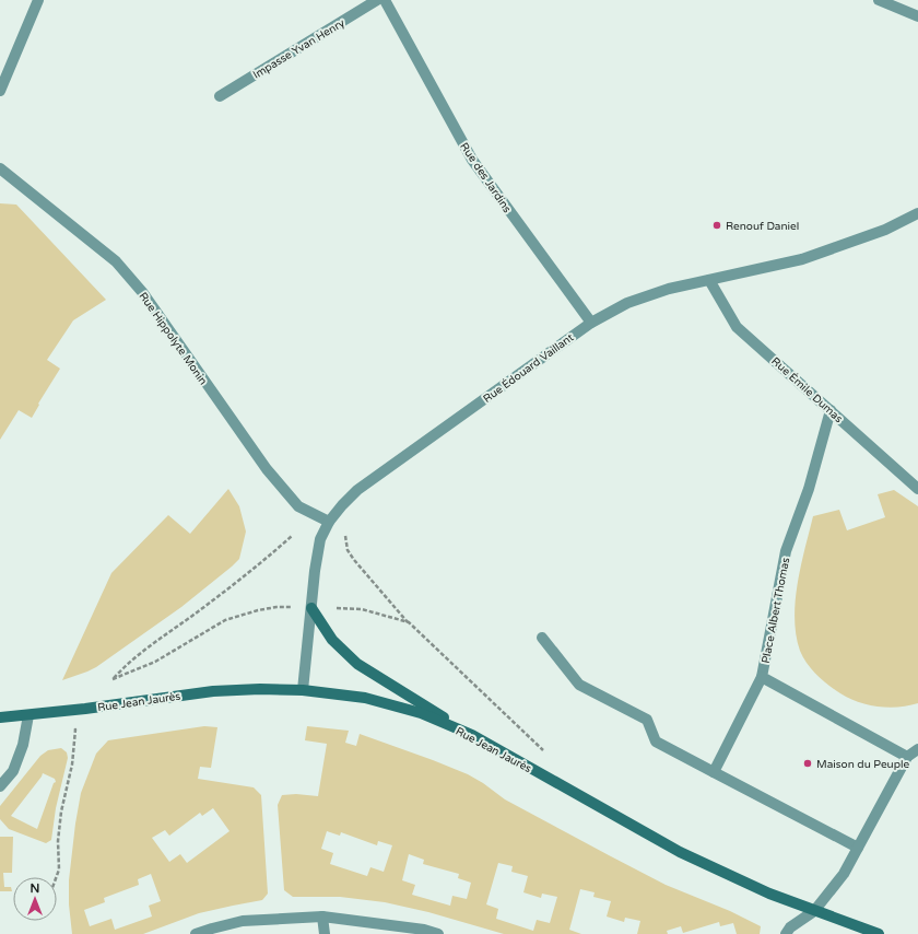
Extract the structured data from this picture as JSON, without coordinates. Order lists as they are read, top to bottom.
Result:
{
  "streets": {
    "main road": ["Rue Jean Jaurès"],
    "street": [
      "Impasse Yvan Henry",
      "Rue des Jardins",
      "Rue Hippolyte Monin",
      "Rue Édouard Vaillant",
      "Rue Émile Dumas",
      "Place Albert Thomas"
    ]
  },
  "crossings": [
    ["Rue des Jardins", "Rue Édouard Vaillant"],
    ["Rue Hippolyte Monin", "Rue Édouard Vaillant"],
    ["Rue Édouard Vaillant", "Rue Émile Dumas"],
    ["Rue Édouard Vaillant", "Rue Jean Jaurès"],
    ["Rue Émile Dumas", "Place Albert Thomas"]
  ],
  "places": ["Renouf Daniel", "Maison du Peuple"],
  "north": "top"
}
